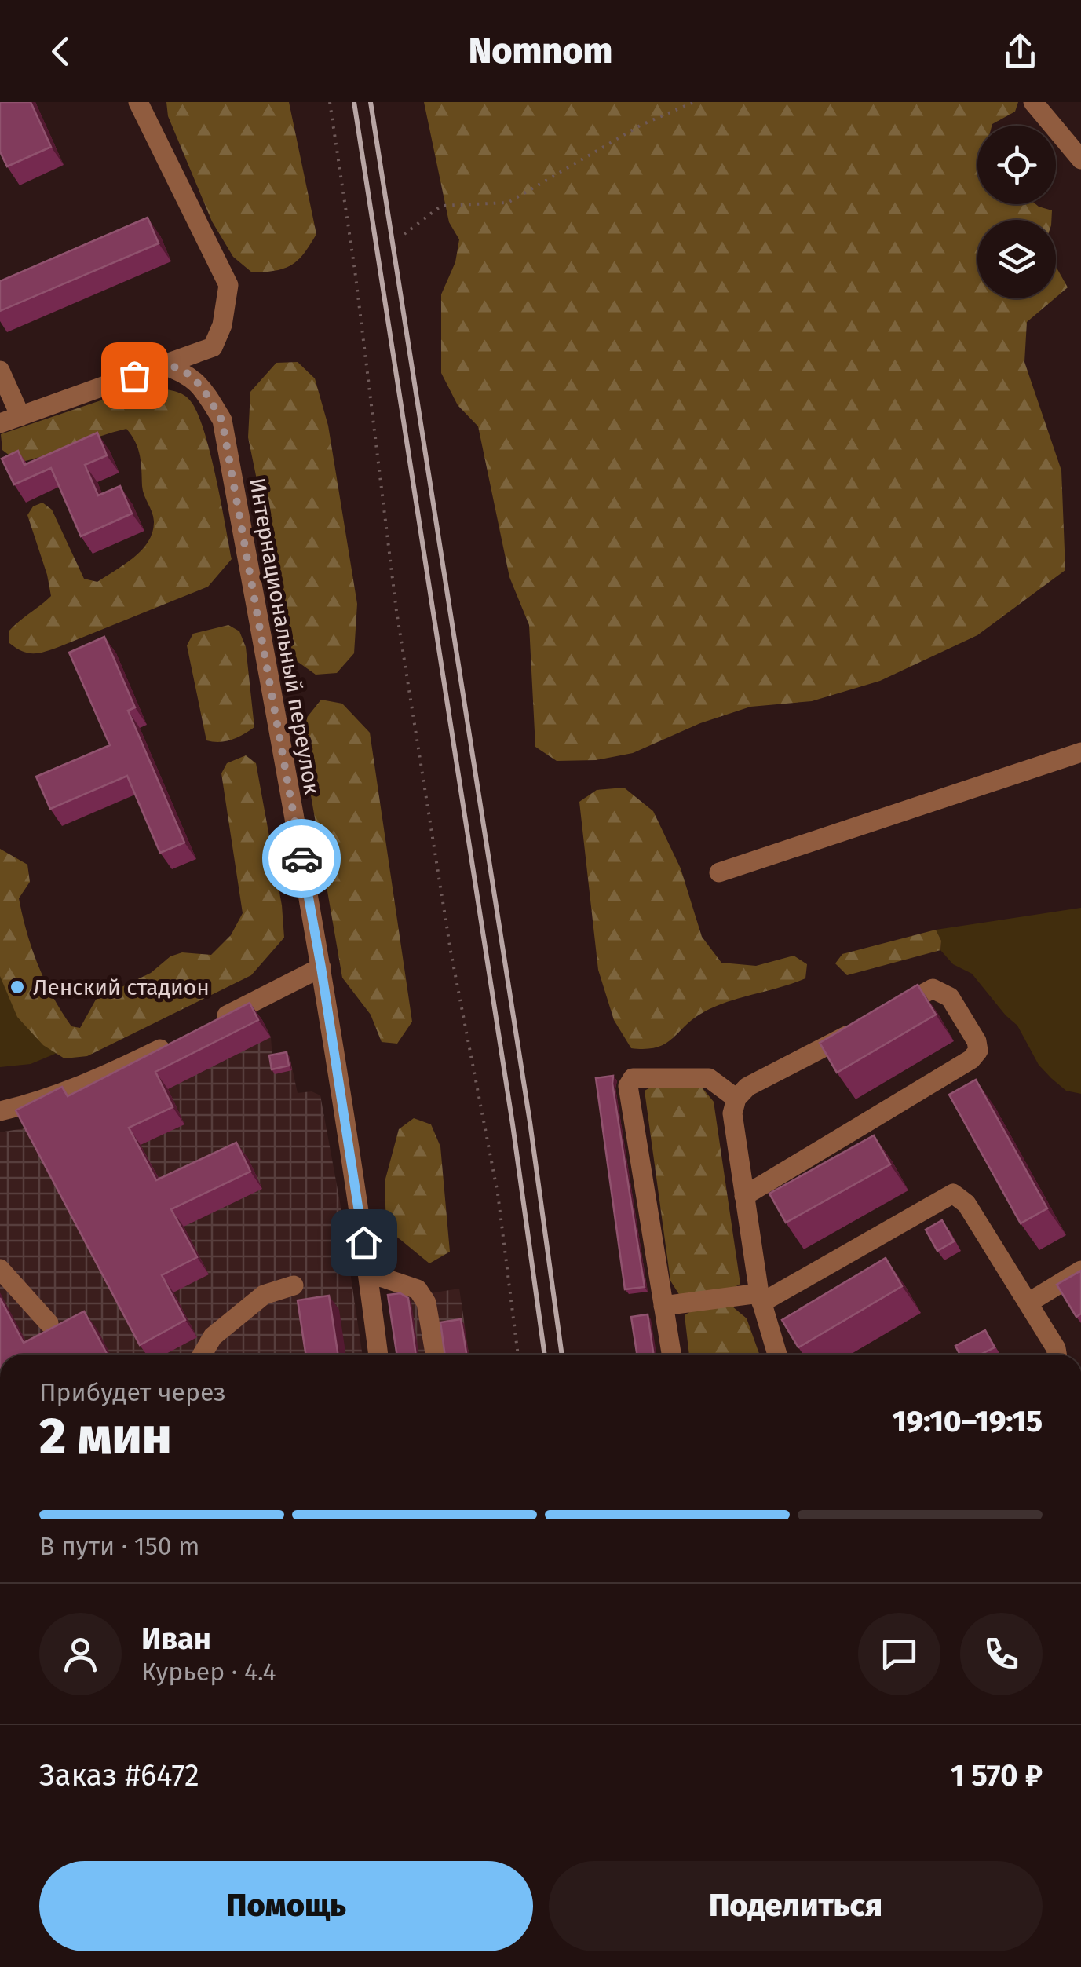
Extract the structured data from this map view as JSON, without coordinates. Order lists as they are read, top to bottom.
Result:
{
  "streets": {
    "street": ["Интернациональный переулок"]
  },
  "places": ["Ленский стадион"],
  "page": {
    "header": "Nomnom",
    "heading": ["2 мин", "Прибудет через", "19:10–19:15"],
    "panel": [
      "Иван",
      "Курьер · 4.4",
      "Заказ #6472",
      "1 570 ₽"
    ],
    "bar": "В пути · 150 m",
    "buttons": ["Помощь", "Поделиться"]
  }
}
